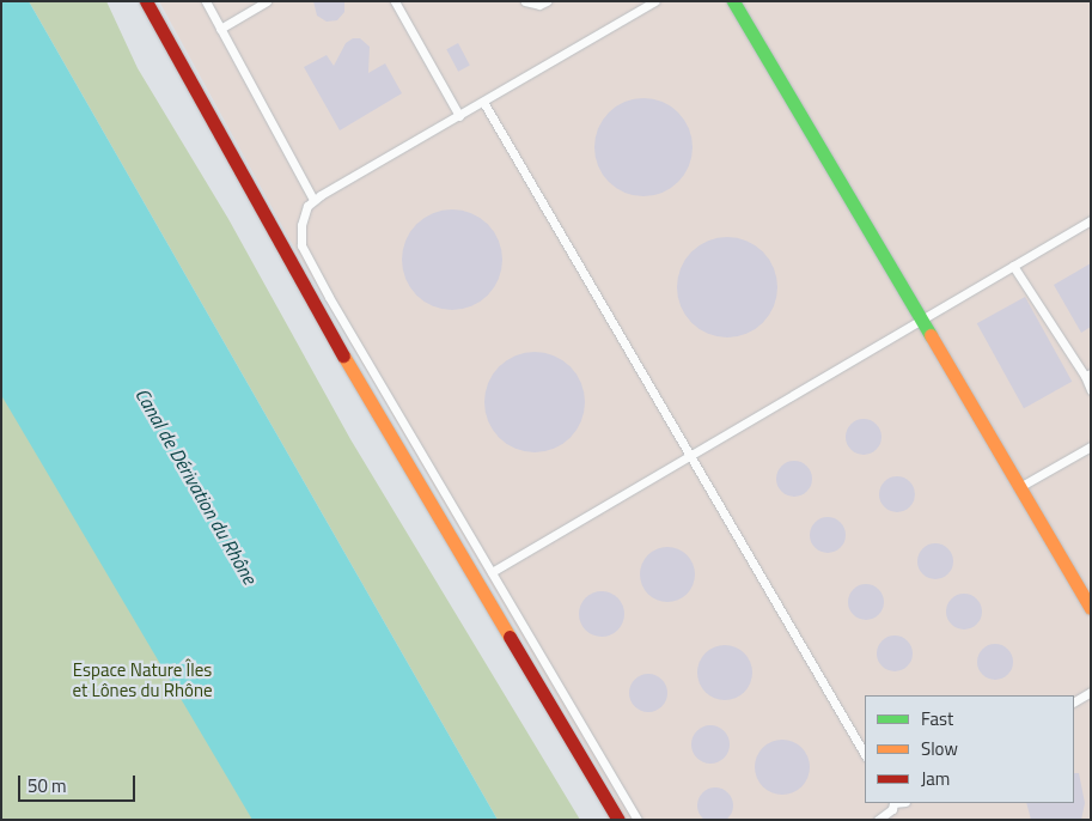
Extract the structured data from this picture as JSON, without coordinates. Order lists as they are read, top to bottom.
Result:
{
  "water": ["Canal de Dérivation du Rhône"],
  "parks": ["Espace Nature Îles et Lônes du Rhône"],
  "legend": ["Fast", "Slow", "Jam"],
  "scale_bar": "50 m"
}
